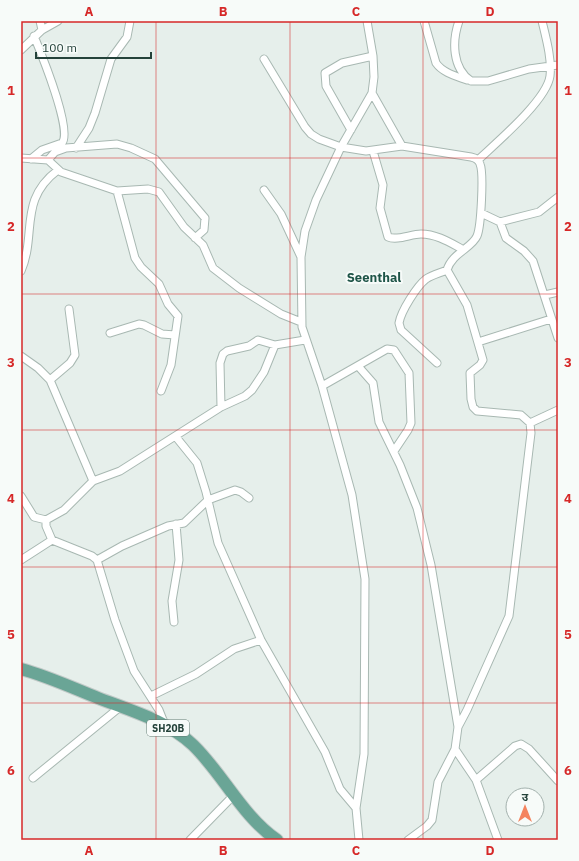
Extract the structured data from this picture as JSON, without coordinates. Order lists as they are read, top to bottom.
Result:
{
  "streets": {
    "main road": ["SH20B"]
  },
  "districts": ["Seenthal"],
  "scale_bar": "100 m",
  "north": "top",
  "grid": {
    "columns": [
      "A",
      "B",
      "C",
      "D"
    ],
    "rows": [
      "1",
      "2",
      "3",
      "4",
      "5",
      "6"
    ]
  }
}
